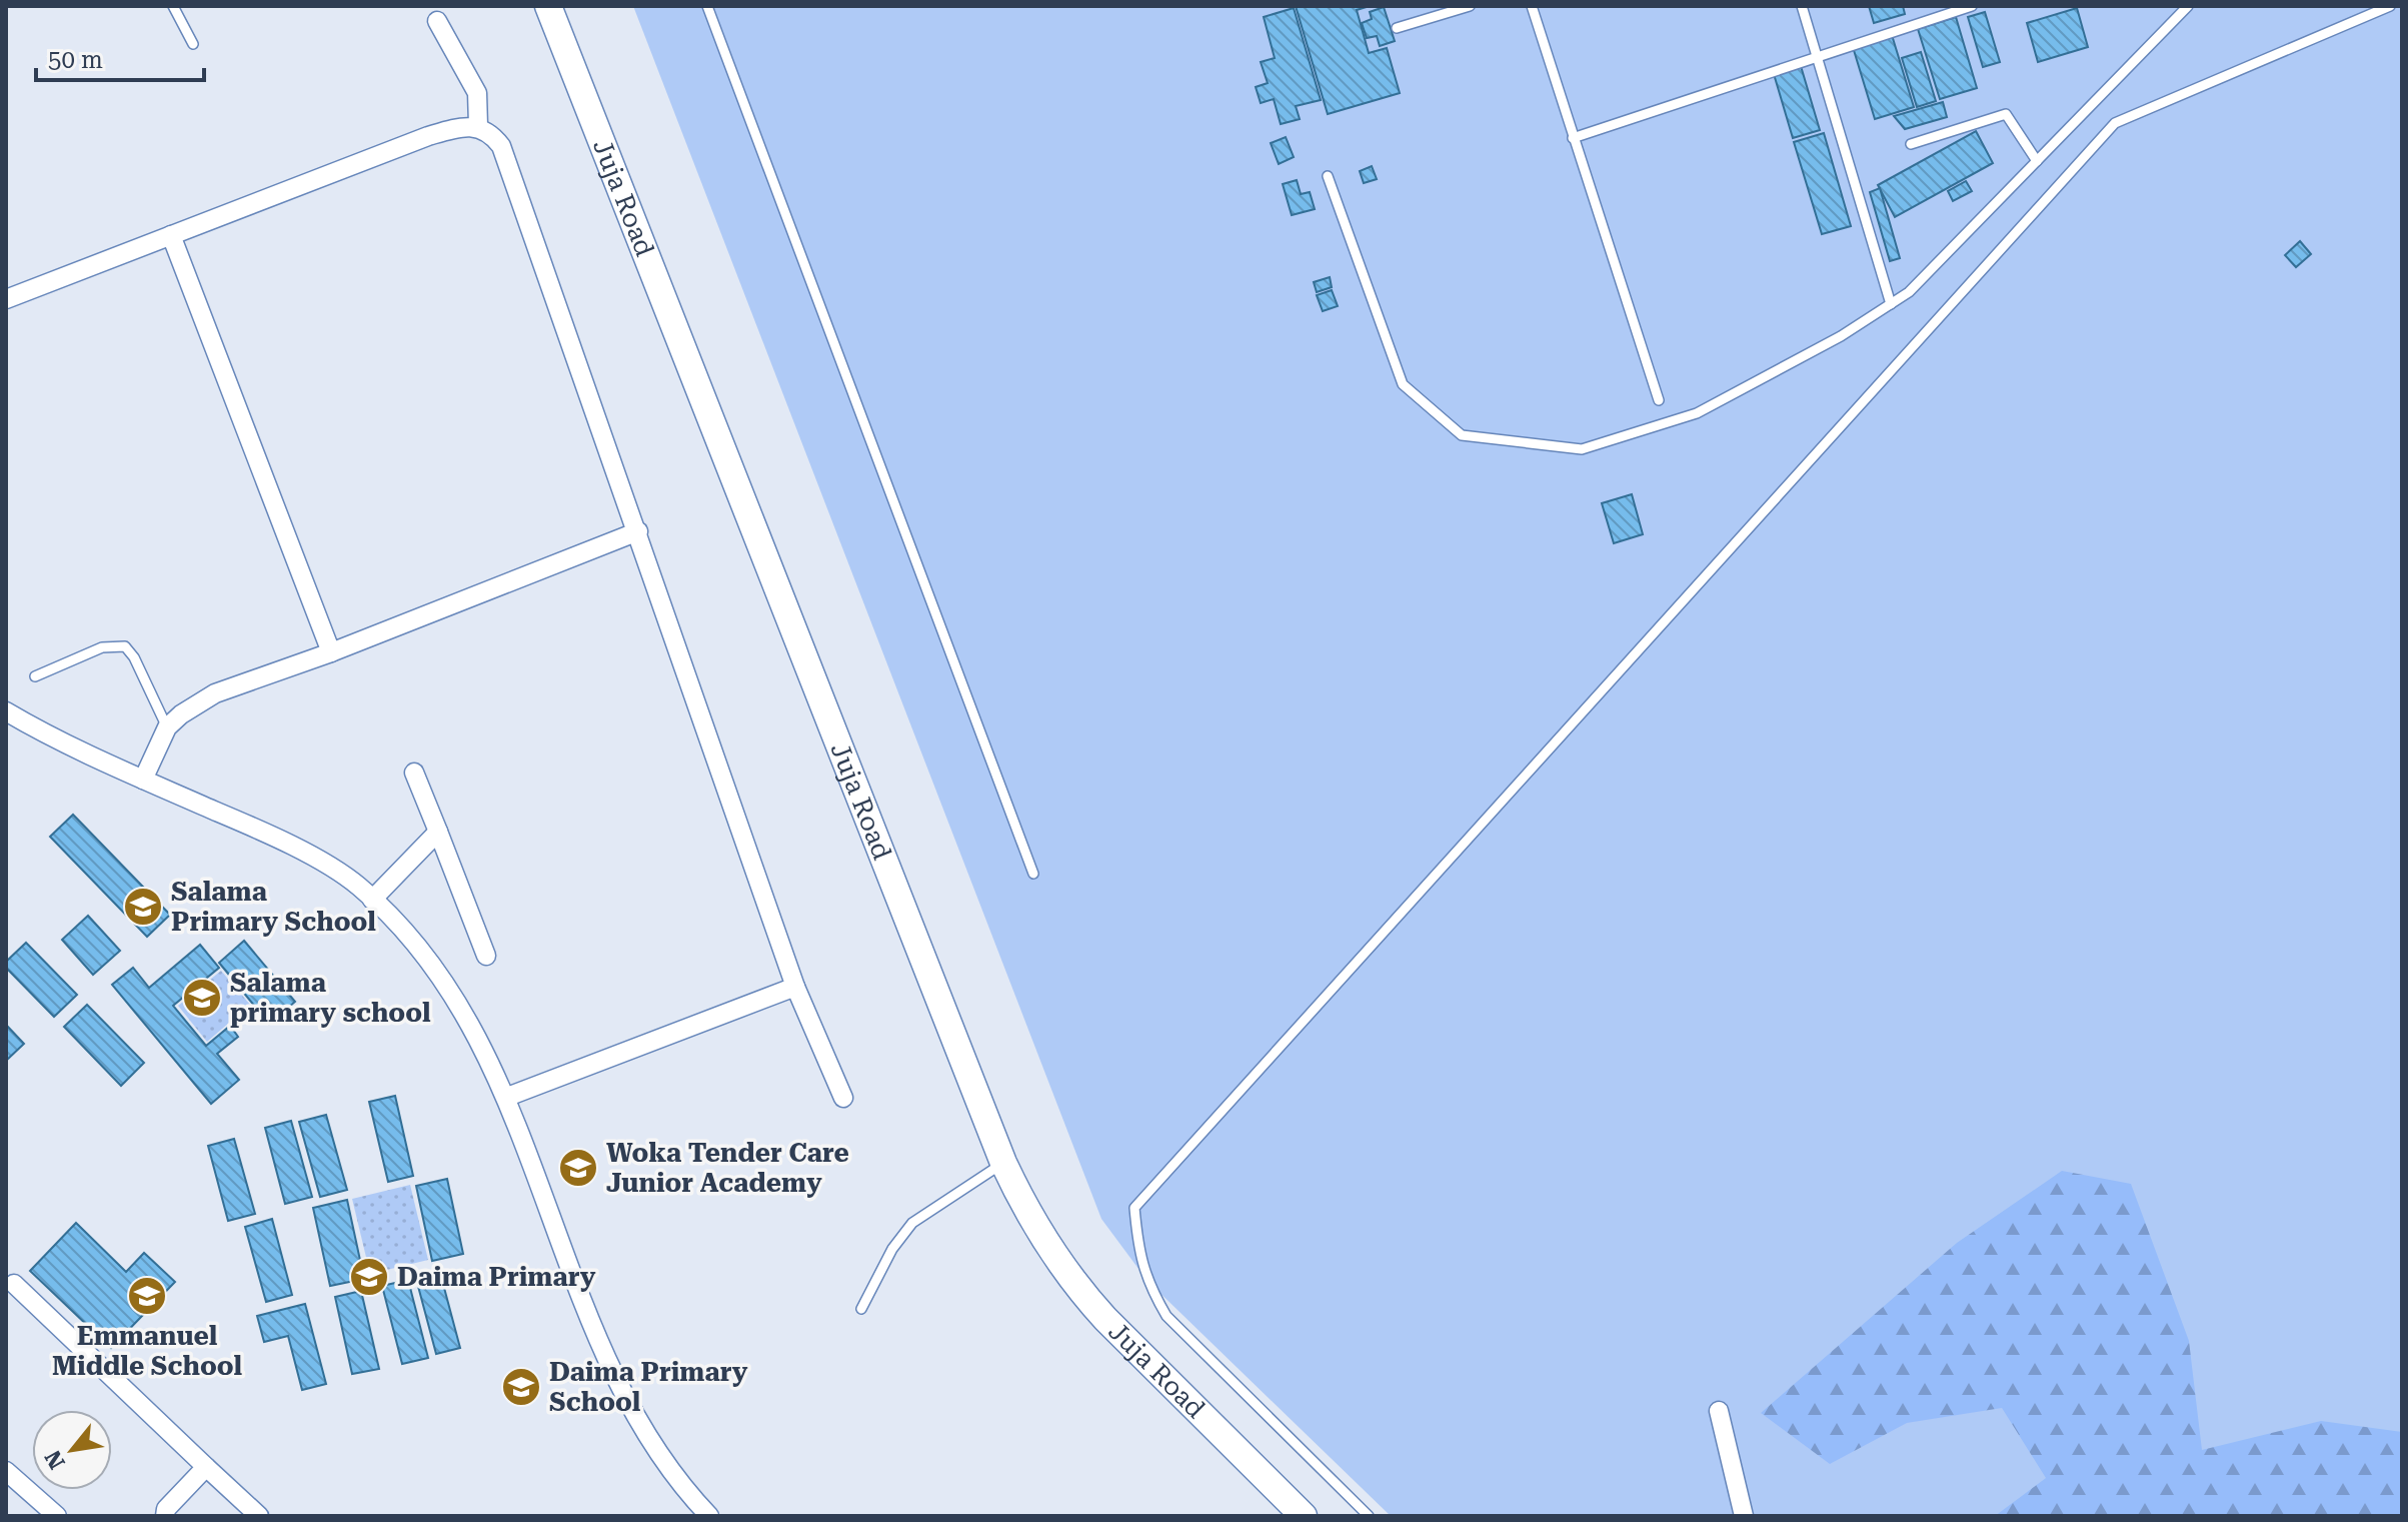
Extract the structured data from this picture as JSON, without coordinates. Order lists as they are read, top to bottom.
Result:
{
  "streets": {
    "main road": ["Juja Road"]
  },
  "places": {
    "school or university": [
      "Salama Primary School",
      "Salama primary school",
      "Woka Tender Care Junior Academy",
      "Daima Primary",
      "Emmanuel Middle School",
      "Daima Primary School"
    ]
  },
  "scale_bar": "50 m",
  "north": "bottom left"
}
